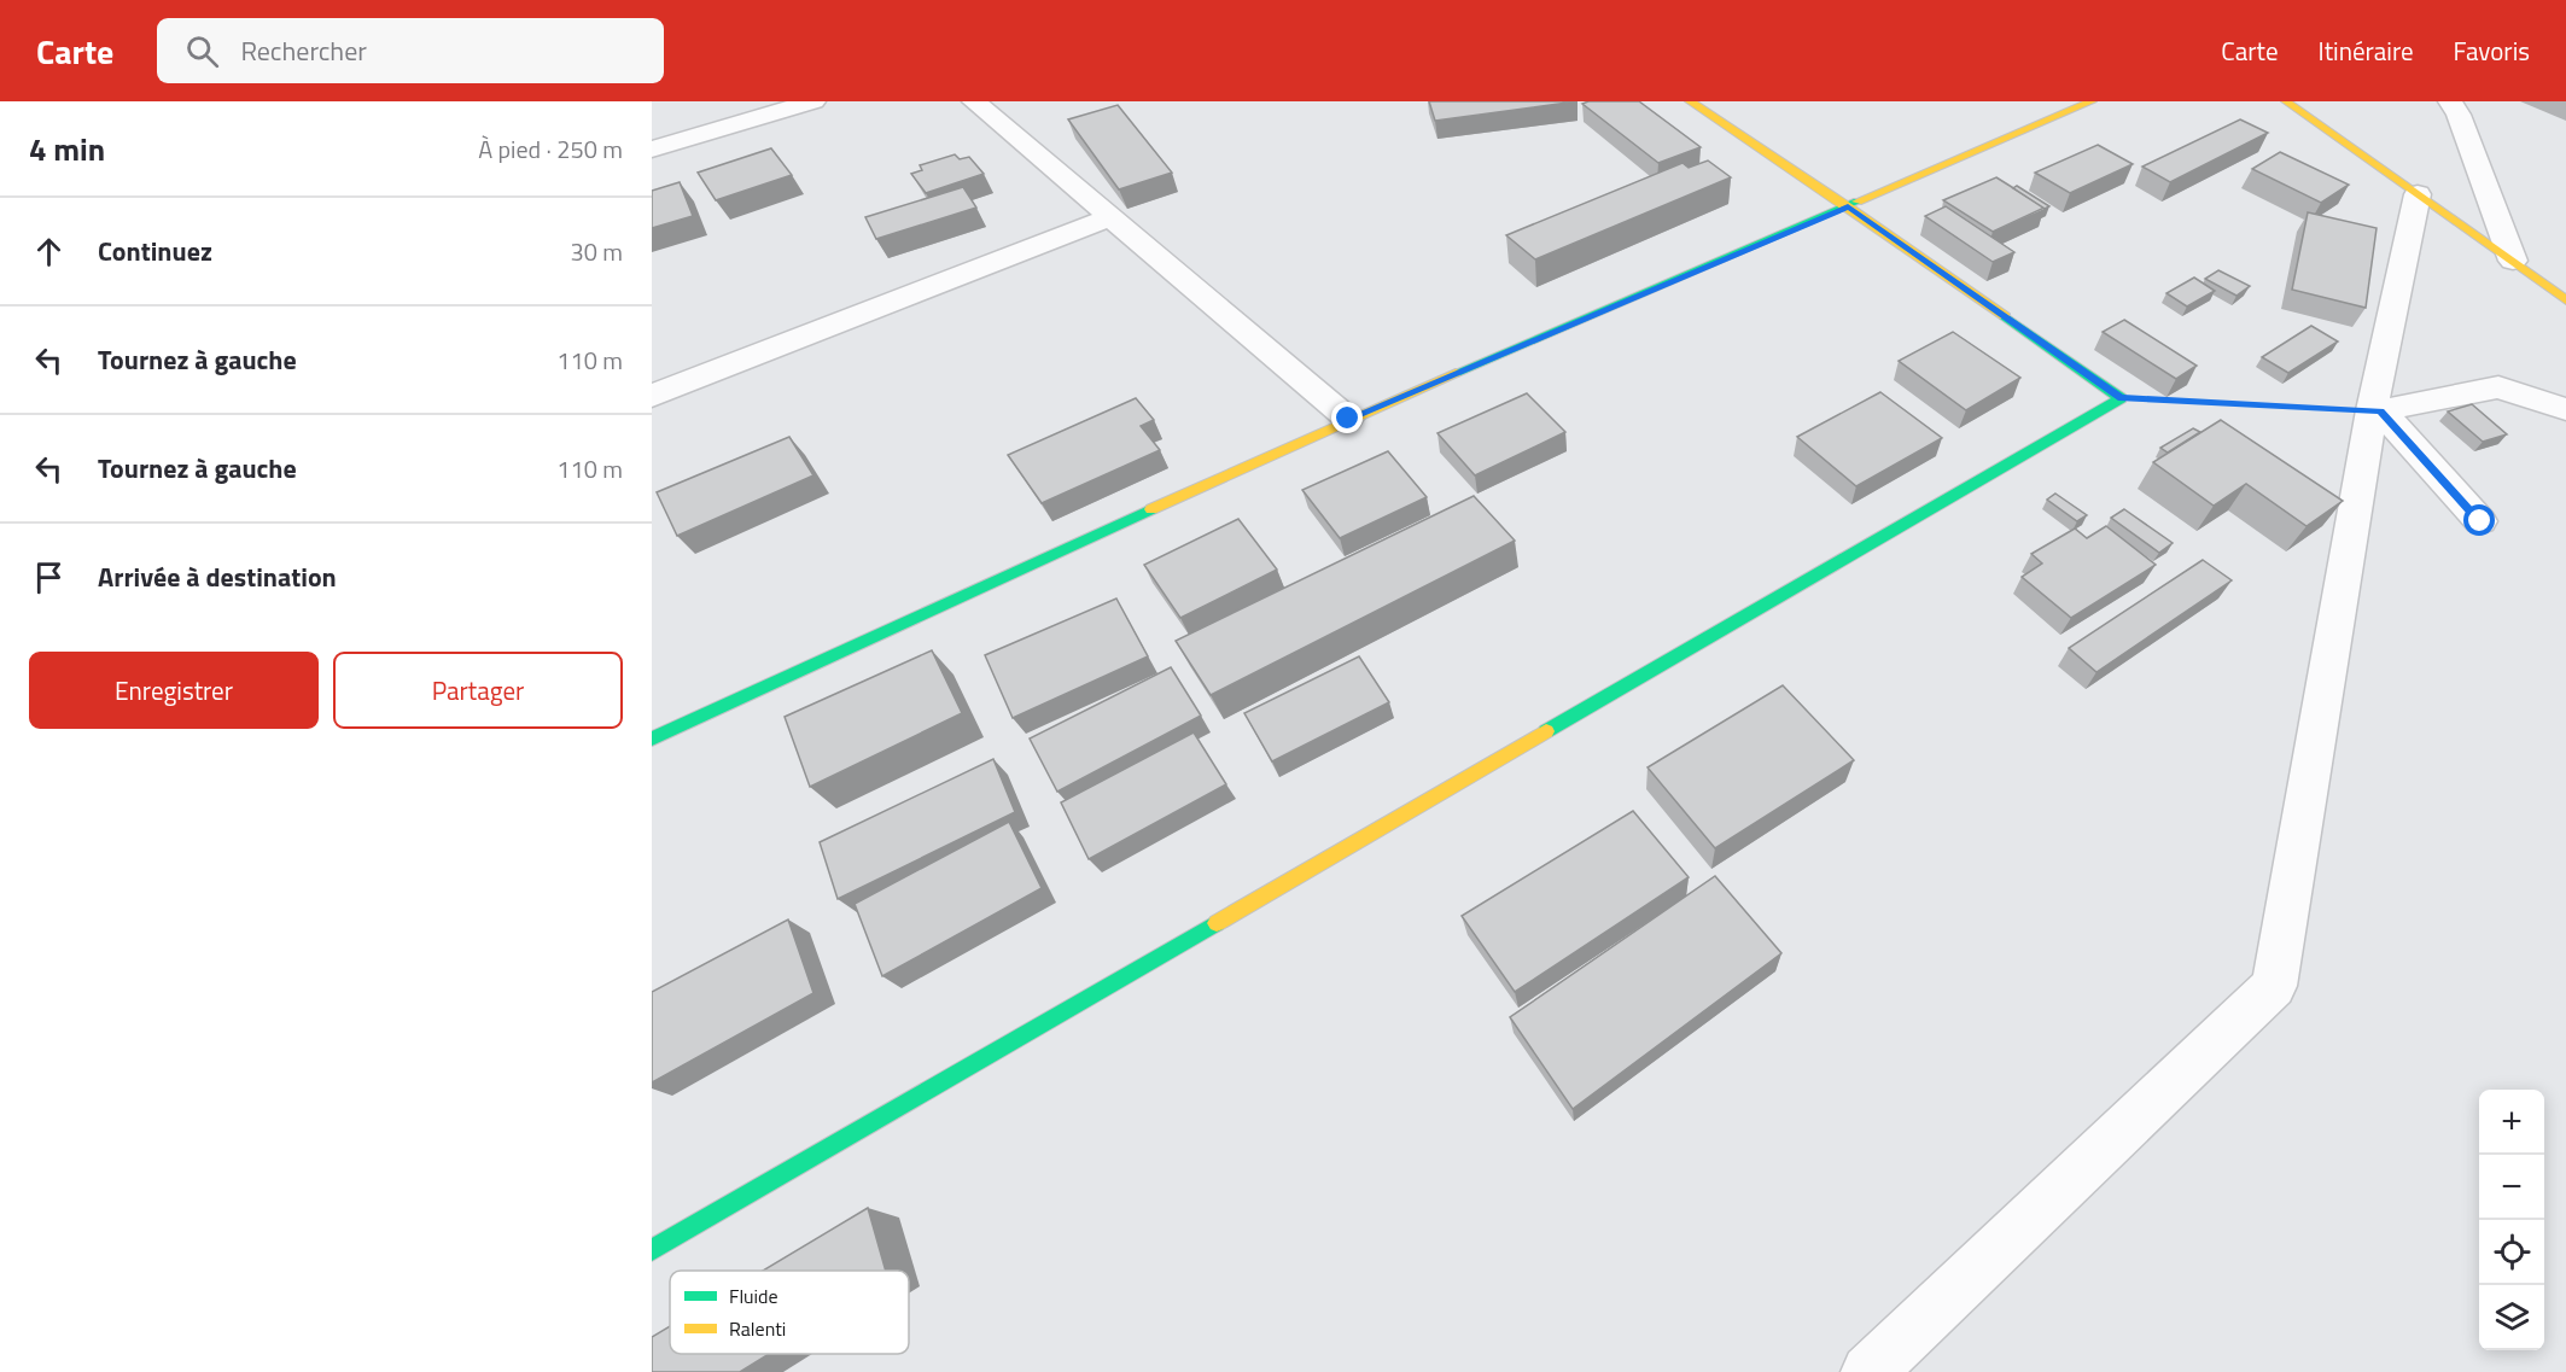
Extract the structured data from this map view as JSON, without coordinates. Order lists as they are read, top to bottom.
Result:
{
  "legend": ["Fluide", "Ralenti"],
  "page": {
    "header": "Carte",
    "search": "Rechercher",
    "nav": ["Carte", "Itinéraire", "Favoris"],
    "heading": ["4 min", "À pied · 250 m"],
    "list": [
      ["Continuez", "30 m"],
      ["Tournez à gauche", "110 m"],
      ["Tournez à gauche", "110 m"],
      "Arrivée à destination"
    ],
    "buttons": ["Enregistrer", "Partager"],
    "map_buttons": ["+", "−"]
  }
}
